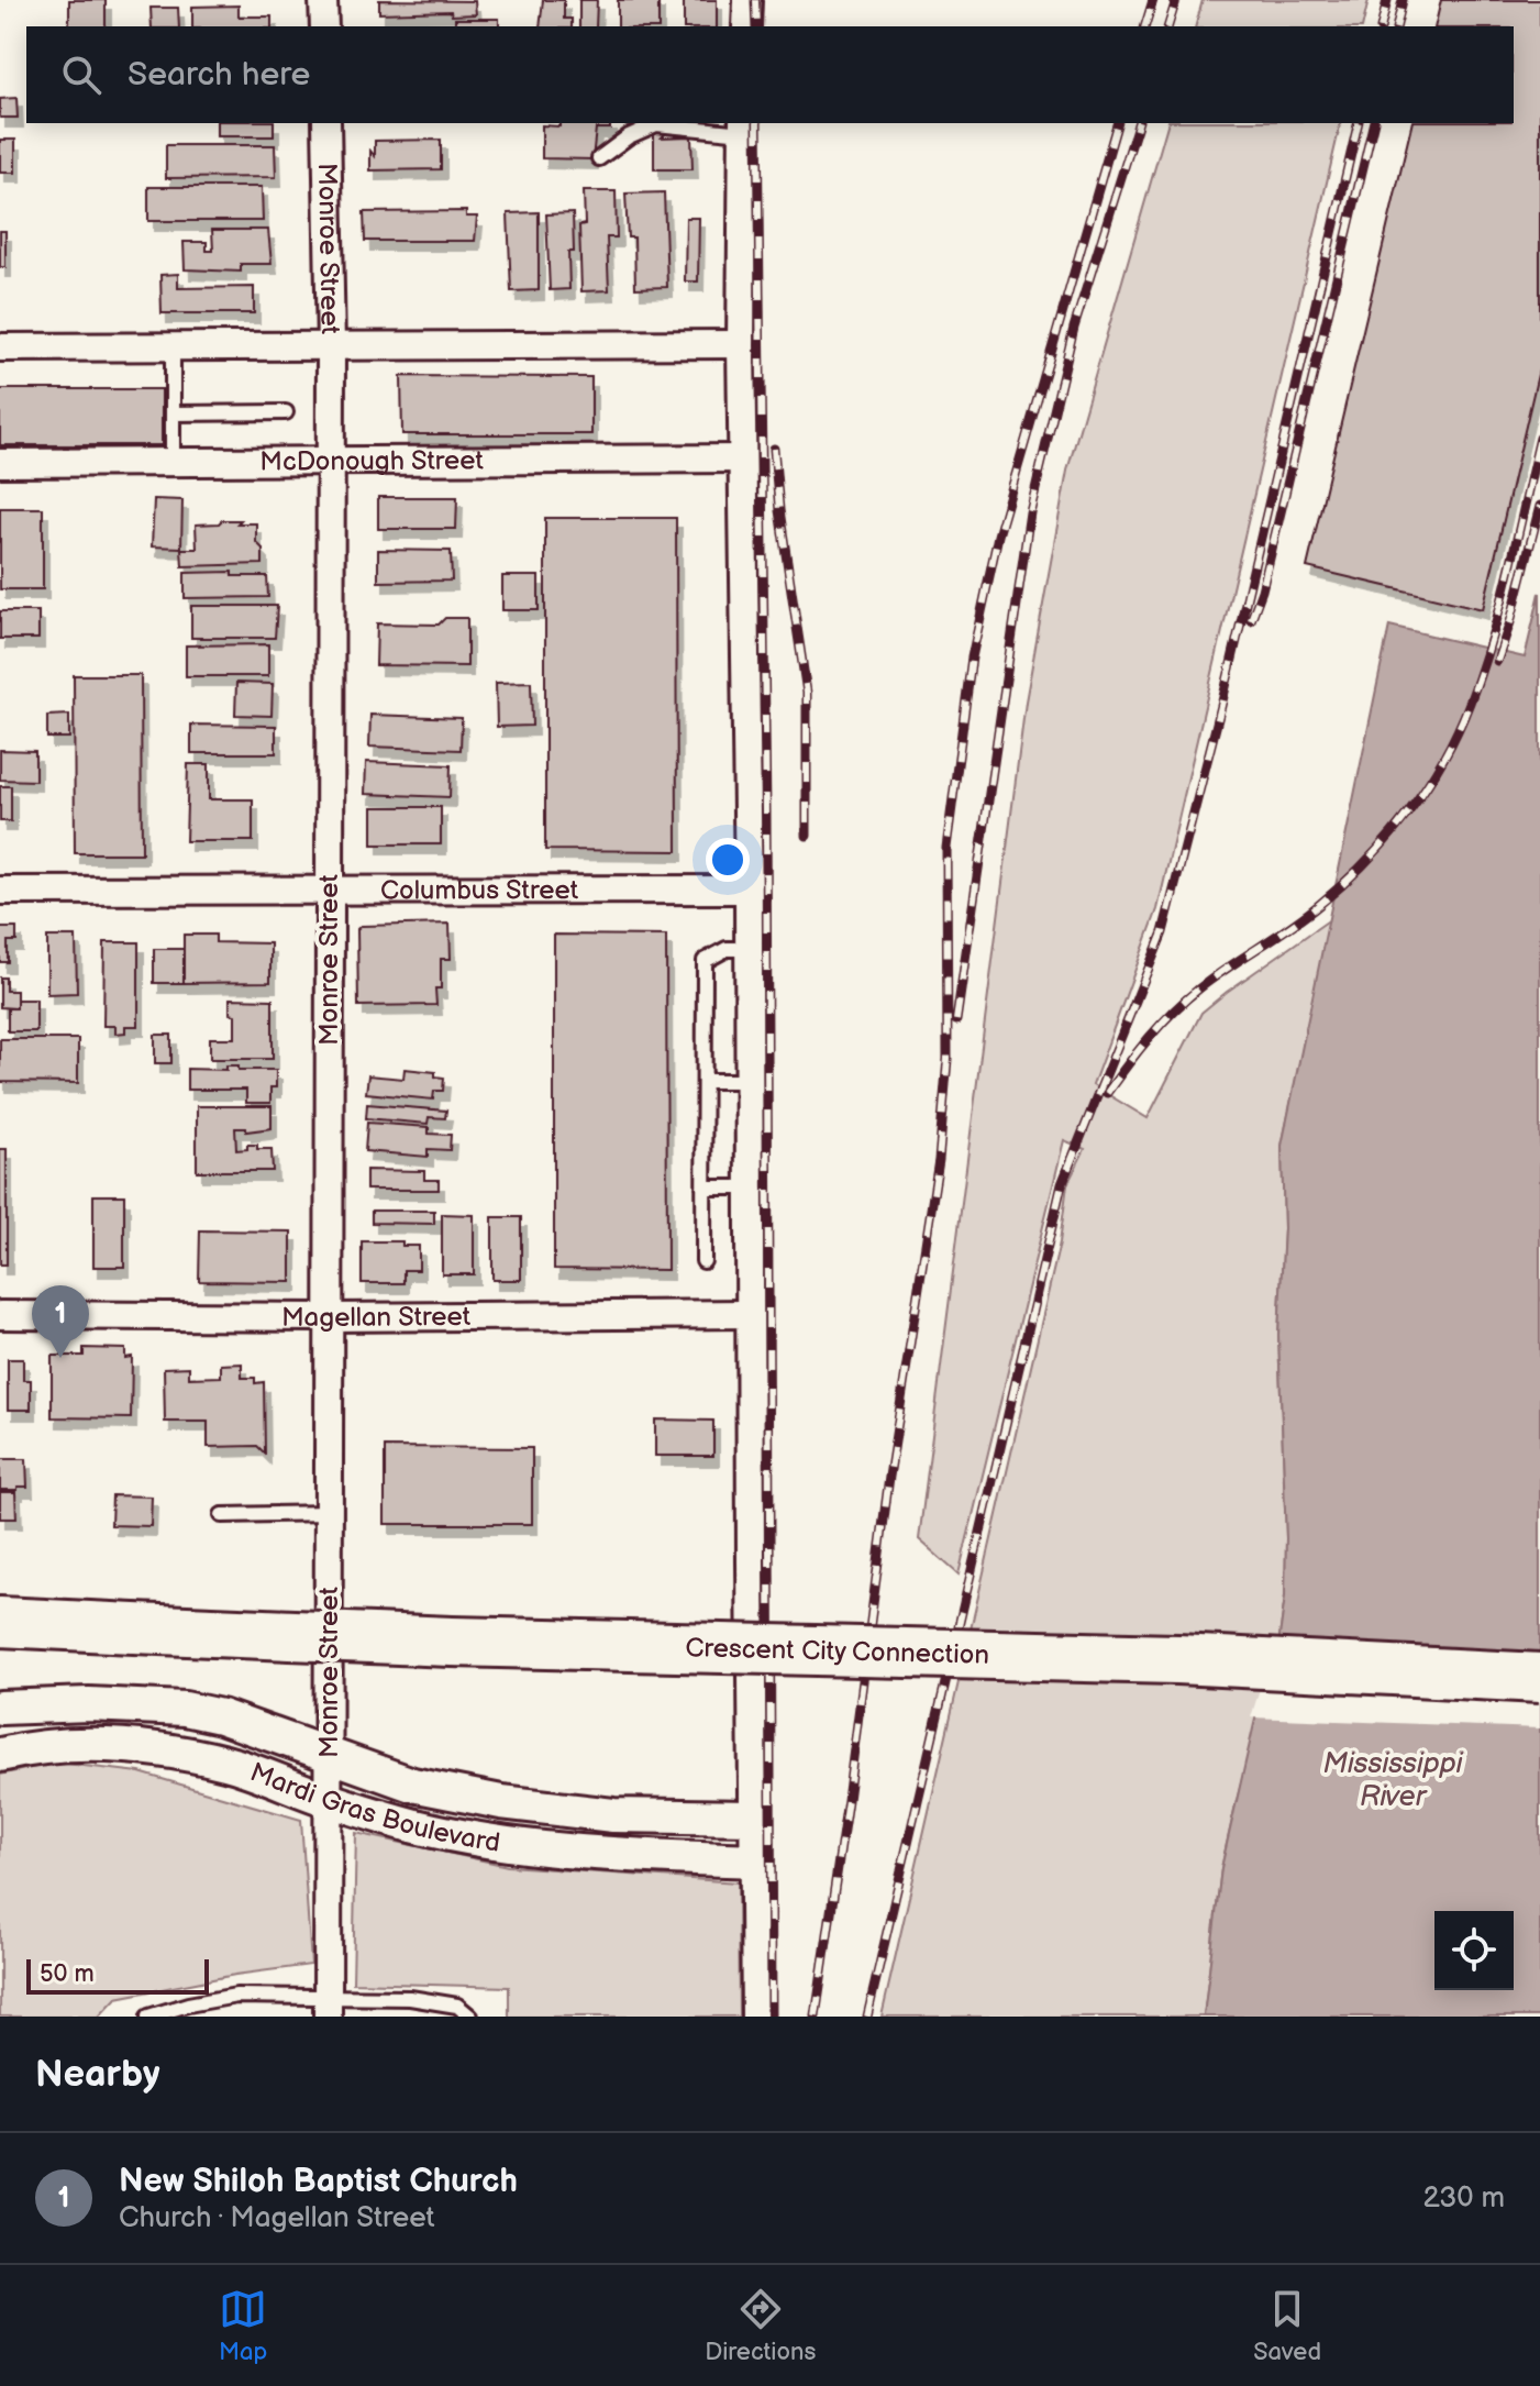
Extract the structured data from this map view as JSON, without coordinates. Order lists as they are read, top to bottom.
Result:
{
  "streets": {
    "highway": ["Crescent City Connection"],
    "street": [
      "Monroe Street",
      "McDonough Street",
      "Columbus Street",
      "Magellan Street",
      "Mardi Gras Boulevard"
    ]
  },
  "crossings": [
    ["Monroe Street", "McDonough Street"],
    ["Monroe Street", "Columbus Street"],
    ["Monroe Street", "Magellan Street"],
    ["Monroe Street", "Mardi Gras Boulevard"]
  ],
  "water": ["Mississippi River"],
  "scale_bar": "50 m",
  "page": {
    "search": "Search here",
    "pins": "1",
    "scale": "50 m",
    "heading": "Nearby",
    "list": [
      {
        "mark": "1",
        "name": "New Shiloh Baptist Church",
        "note": "Church · Magellan Street",
        "value": "230 m"
      }
    ],
    "nav": ["Map", "Directions", "Saved"]
  }
}
